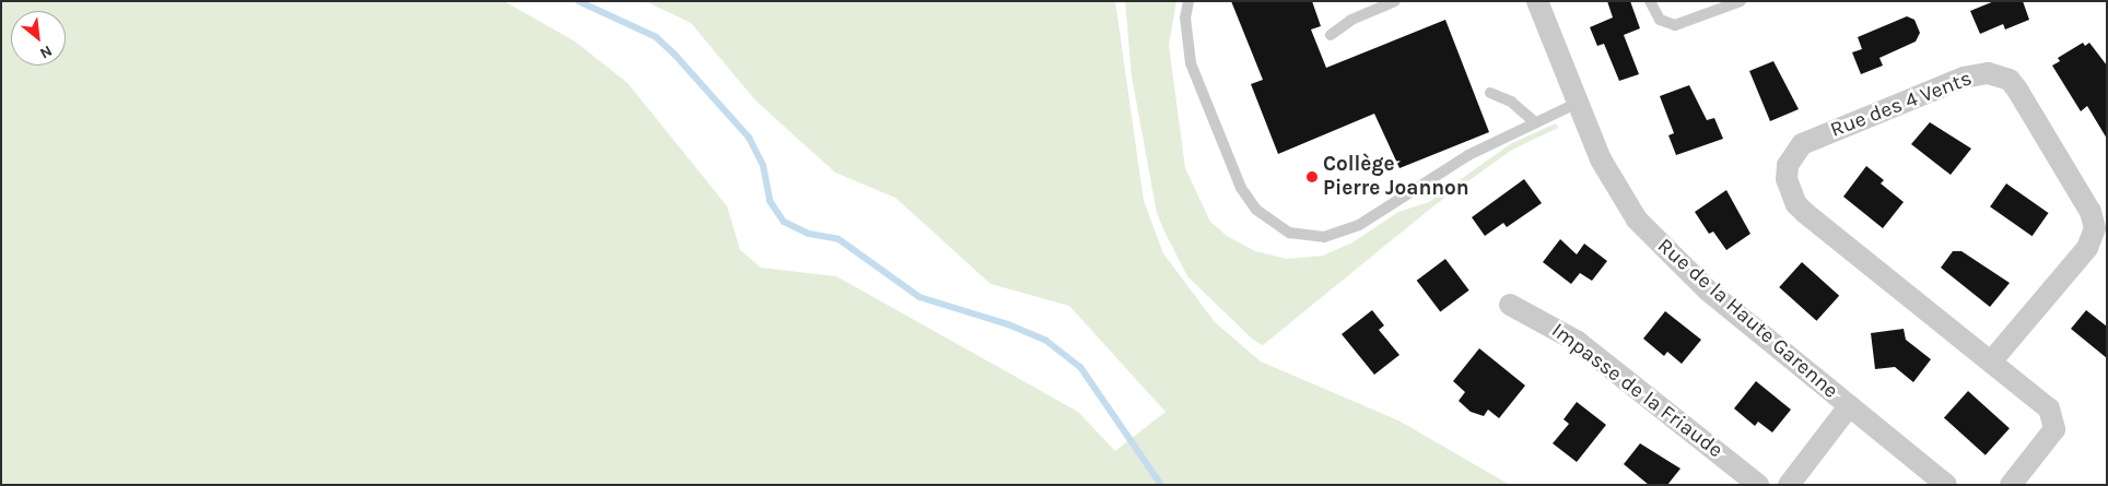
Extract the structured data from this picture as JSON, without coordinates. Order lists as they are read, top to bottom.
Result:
{
  "streets": {
    "street": ["Rue des 4 Vents", "Rue de la Haute Garenne", "Impasse de la Friaude"]
  },
  "places": ["Collège Pierre Joannon"],
  "north": "bottom right"
}
